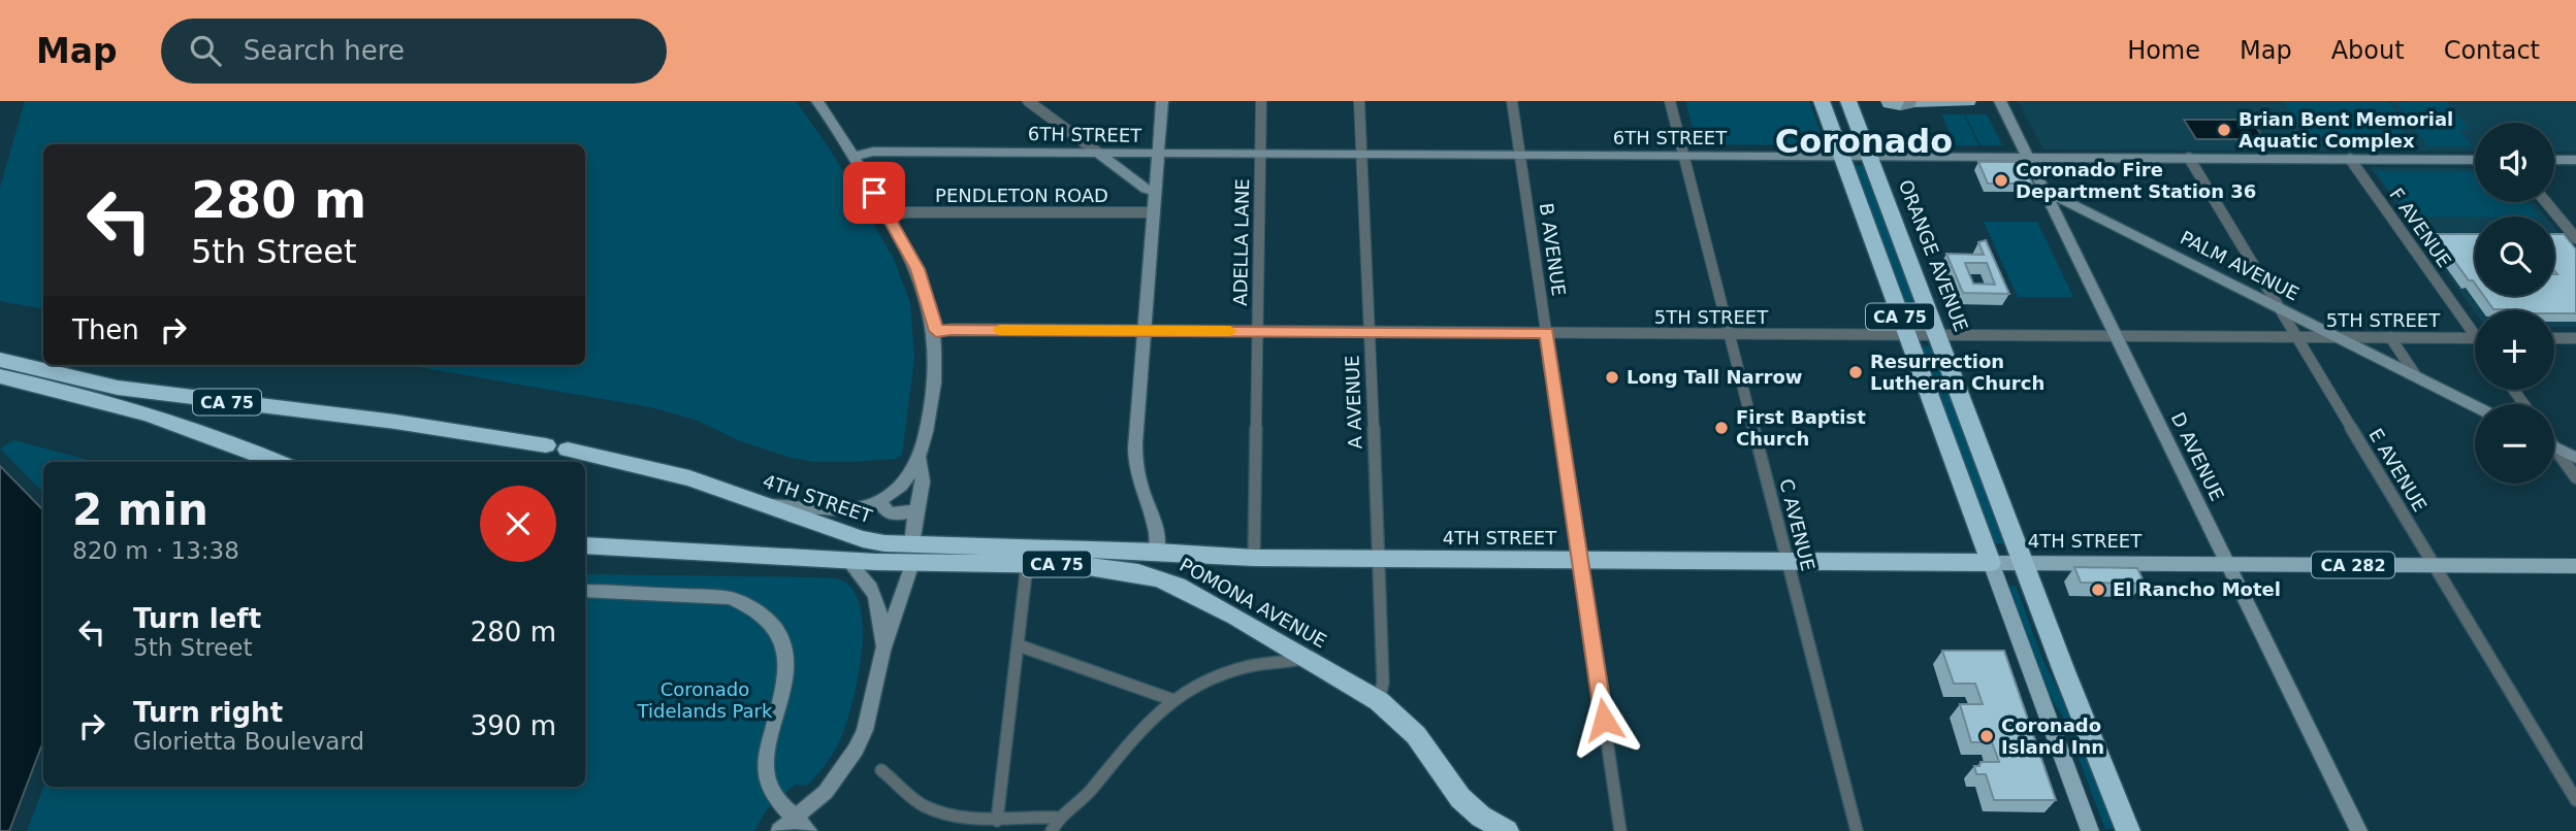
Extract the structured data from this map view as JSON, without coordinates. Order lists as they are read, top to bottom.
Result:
{
  "streets": {
    "highway": [
      "ORANGE AVENUE",
      "CA 75",
      "4TH STREET",
      "POMONA AVENUE"
    ],
    "main road": ["CA 282"],
    "street": [
      "6TH STREET",
      "PENDLETON ROAD",
      "F AVENUE",
      "ADELLA LANE",
      "B AVENUE",
      "PALM AVENUE",
      "5TH STREET",
      "A AVENUE",
      "D AVENUE",
      "E AVENUE",
      "C AVENUE"
    ]
  },
  "crossings": [
    ["6TH STREET", "F AVENUE"],
    ["6TH STREET", "ADELLA LANE"],
    ["6TH STREET", "B AVENUE"],
    ["6TH STREET", "ORANGE AVENUE"],
    ["6TH STREET", "CA 75"],
    ["6TH STREET", "A AVENUE"],
    ["6TH STREET", "D AVENUE"],
    ["6TH STREET", "E AVENUE"],
    ["6TH STREET", "C AVENUE"],
    ["ADELLA LANE", "5TH STREET"],
    ["ADELLA LANE", "4TH STREET"],
    ["B AVENUE", "5TH STREET"],
    ["B AVENUE", "4TH STREET"],
    ["ORANGE AVENUE", "5TH STREET"],
    ["ORANGE AVENUE", "4TH STREET"],
    ["PALM AVENUE", "5TH STREET"],
    ["PALM AVENUE", "D AVENUE"],
    ["PALM AVENUE", "E AVENUE"],
    ["CA 75", "5TH STREET"],
    ["CA 75", "4TH STREET"],
    ["5TH STREET", "A AVENUE"],
    ["5TH STREET", "D AVENUE"],
    ["5TH STREET", "E AVENUE"],
    ["5TH STREET", "C AVENUE"],
    ["A AVENUE", "4TH STREET"],
    ["A AVENUE", "POMONA AVENUE"],
    ["D AVENUE", "4TH STREET"],
    ["E AVENUE", "4TH STREET"],
    ["4TH STREET", "C AVENUE"],
    ["4TH STREET", "POMONA AVENUE"]
  ],
  "districts": ["Coronado"],
  "parks": ["Coronado Tidelands Park"],
  "places": [
    "Brian Bent Memorial Aquatic Complex",
    "Coronado Fire Department Station 36",
    "Resurrection Lutheran Church",
    "Long Tall Narrow",
    "First Baptist Church",
    "El Rancho Motel",
    "Coronado Island Inn"
  ],
  "page": {
    "header": "Map",
    "search": "Search here",
    "nav": [
      "Home",
      "Map",
      "About",
      "Contact"
    ],
    "map_buttons": ["+", "−"],
    "turn": ["280 m", "5th Street"],
    "then": "Then",
    "heading": ["2 min", "820 m · 13:38"],
    "list": [
      {
        "name": "Turn left",
        "note": "5th Street",
        "value": "280 m"
      },
      {
        "name": "Turn right",
        "note": "Glorietta Boulevard",
        "value": "390 m"
      }
    ]
  }
}
